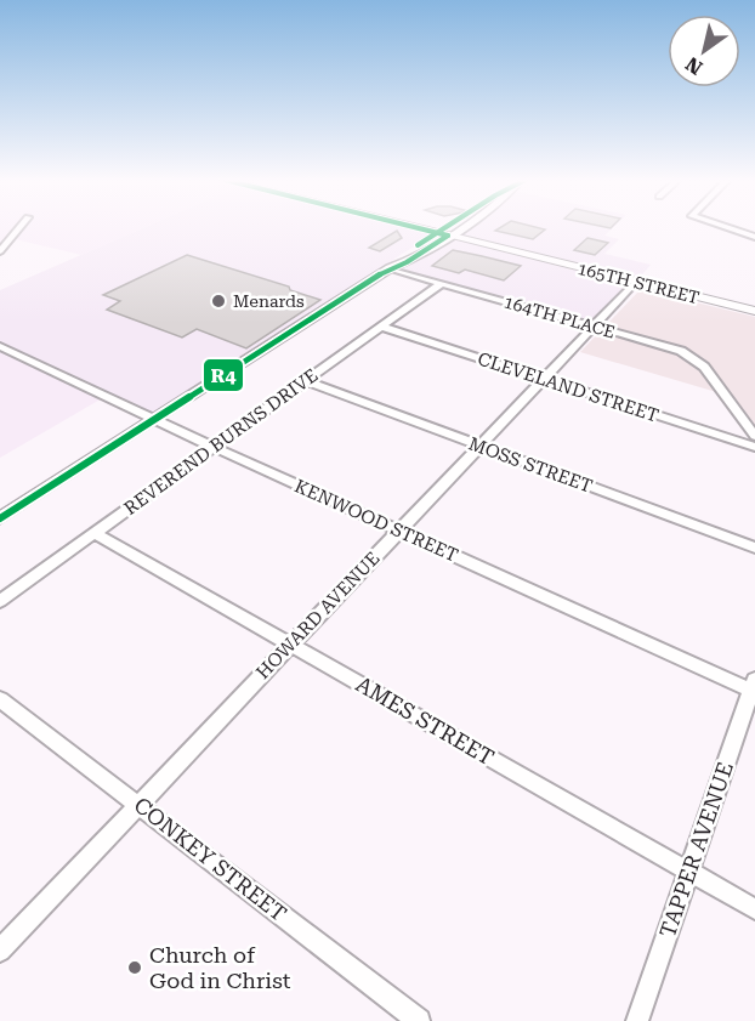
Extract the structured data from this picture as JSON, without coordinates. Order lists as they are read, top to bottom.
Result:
{
  "streets": {
    "main road": ["165TH STREET"],
    "street": [
      "164TH PLACE",
      "CLEVELAND STREET",
      "REVEREND BURNS DRIVE",
      "MOSS STREET",
      "KENWOOD STREET",
      "HOWARD AVENUE",
      "AMES STREET",
      "TAPPER AVENUE",
      "CONKEY STREET"
    ]
  },
  "crossings": [
    ["165TH STREET", "HOWARD AVENUE"],
    ["164TH PLACE", "REVEREND BURNS DRIVE"],
    ["164TH PLACE", "HOWARD AVENUE"],
    ["CLEVELAND STREET", "REVEREND BURNS DRIVE"],
    ["CLEVELAND STREET", "HOWARD AVENUE"],
    ["REVEREND BURNS DRIVE", "MOSS STREET"],
    ["REVEREND BURNS DRIVE", "KENWOOD STREET"],
    ["REVEREND BURNS DRIVE", "AMES STREET"],
    ["MOSS STREET", "HOWARD AVENUE"],
    ["KENWOOD STREET", "HOWARD AVENUE"],
    ["KENWOOD STREET", "TAPPER AVENUE"],
    ["HOWARD AVENUE", "AMES STREET"],
    ["HOWARD AVENUE", "CONKEY STREET"],
    ["AMES STREET", "TAPPER AVENUE"]
  ],
  "places": ["Menards", "Church of God in Christ"],
  "lines": ["transit line R4"],
  "north": "bottom left"
}
